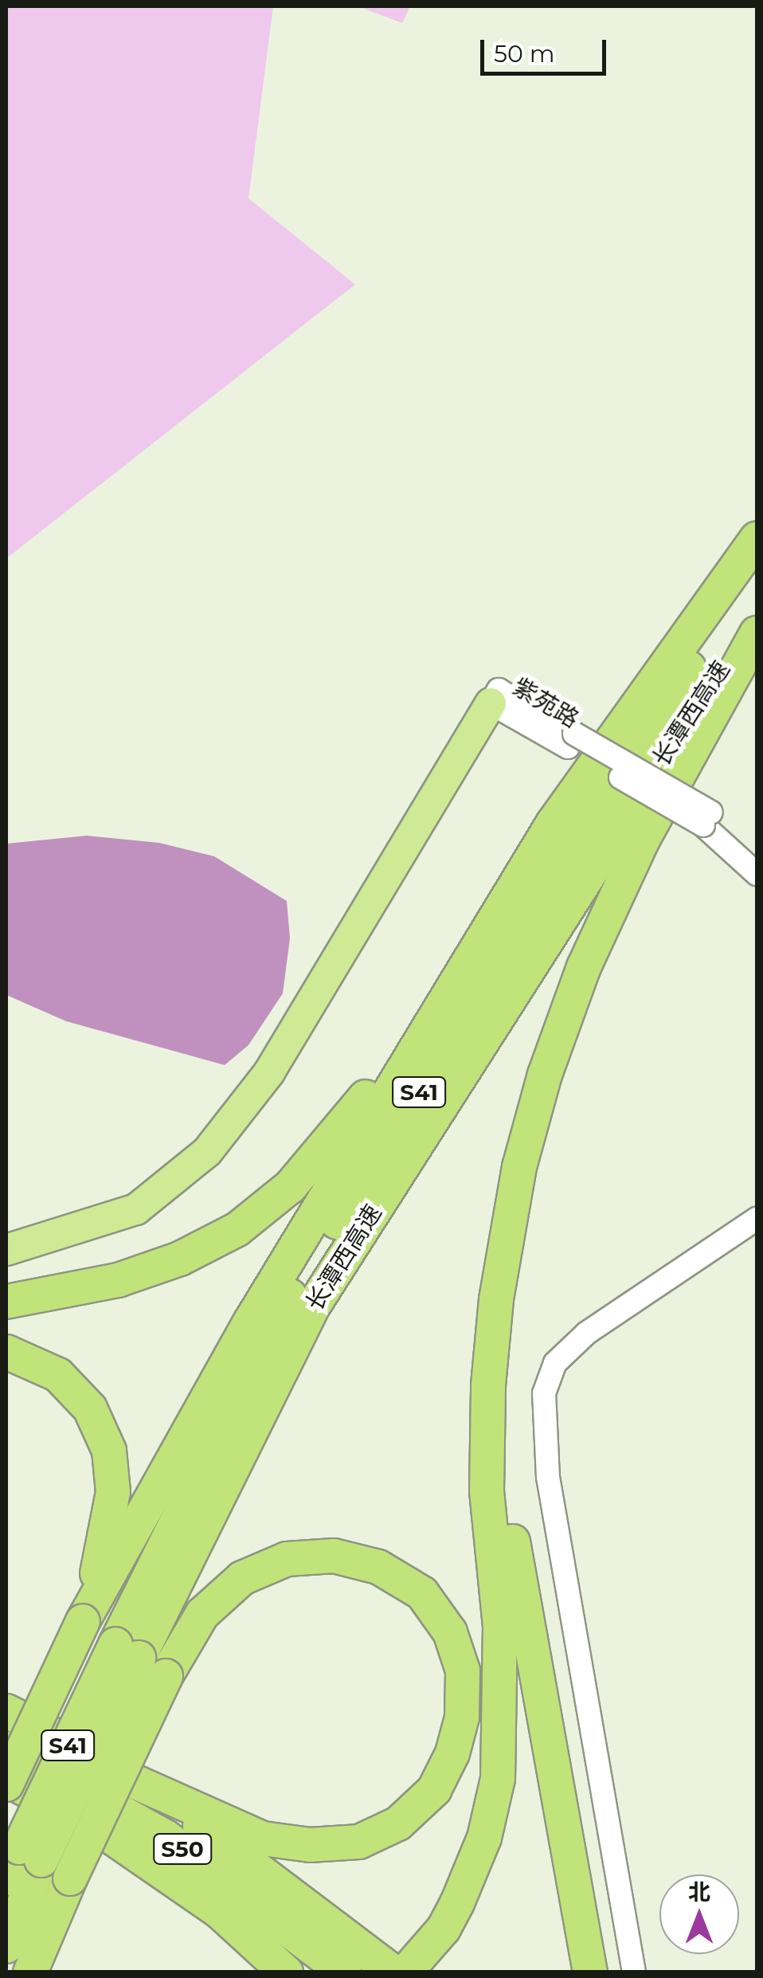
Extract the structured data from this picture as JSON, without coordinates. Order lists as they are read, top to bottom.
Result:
{
  "streets": {
    "highway": ["长潭西高速", "S41", "S50"],
    "street": ["紫苑路"]
  },
  "scale_bar": "50 m",
  "north": "top"
}
